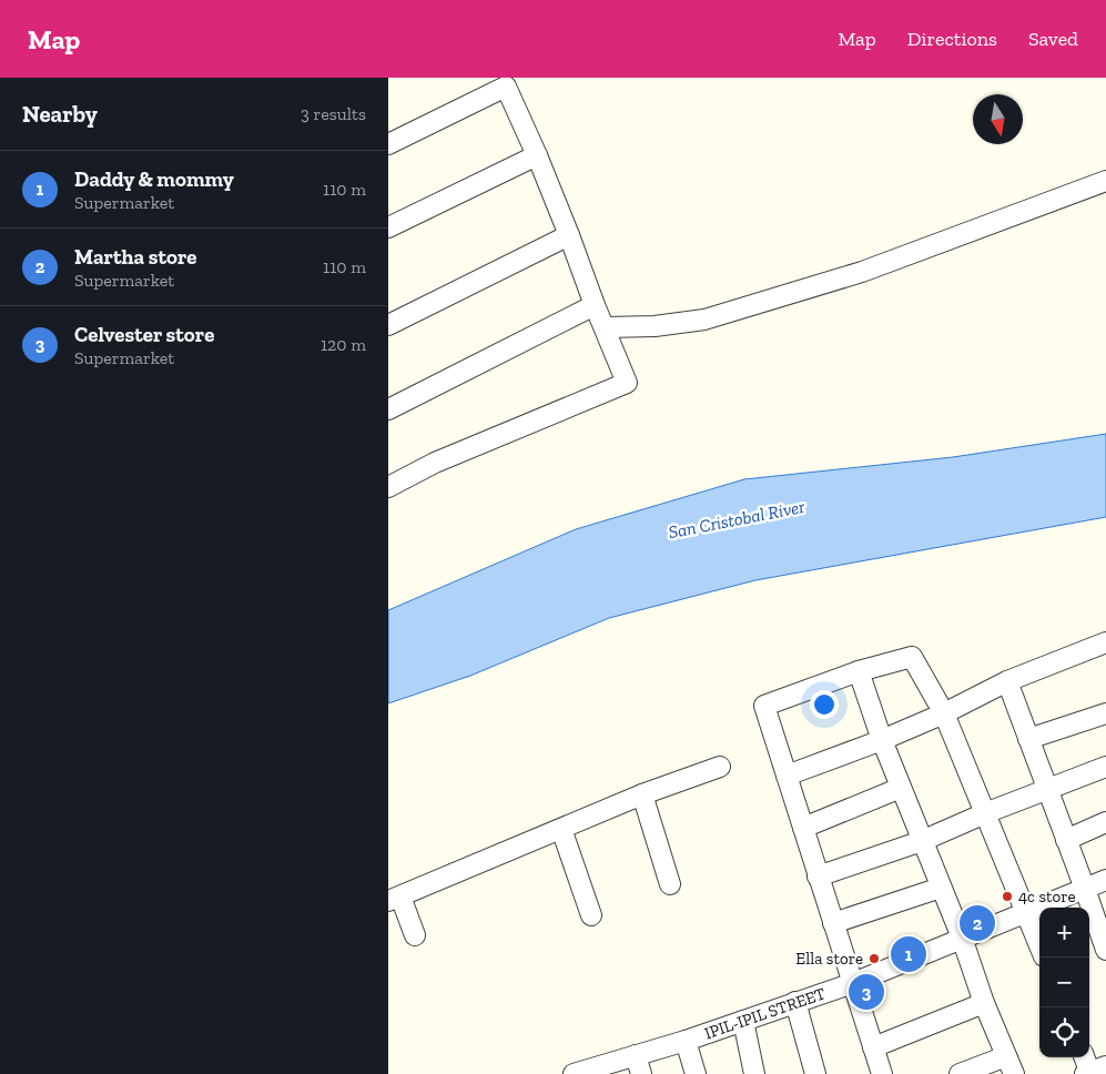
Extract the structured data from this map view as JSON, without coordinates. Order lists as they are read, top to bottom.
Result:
{
  "streets": {
    "street": ["IPIL-IPIL STREET"]
  },
  "water": ["San Cristobal River"],
  "places": ["4c store", "Ella store"],
  "north": "bottom",
  "page": {
    "header": "Map",
    "nav": ["Map", "Directions", "Saved"],
    "heading": ["Nearby", "3 results"],
    "list": [
      {
        "mark": "1",
        "name": "Daddy & mommy",
        "note": "Supermarket",
        "value": "110 m"
      },
      {
        "mark": "2",
        "name": "Martha store",
        "note": "Supermarket",
        "value": "110 m"
      },
      {
        "mark": "3",
        "name": "Celvester store",
        "note": "Supermarket",
        "value": "120 m"
      }
    ],
    "pins": ["2", "1", "3"],
    "map_buttons": ["+", "−"]
  }
}
